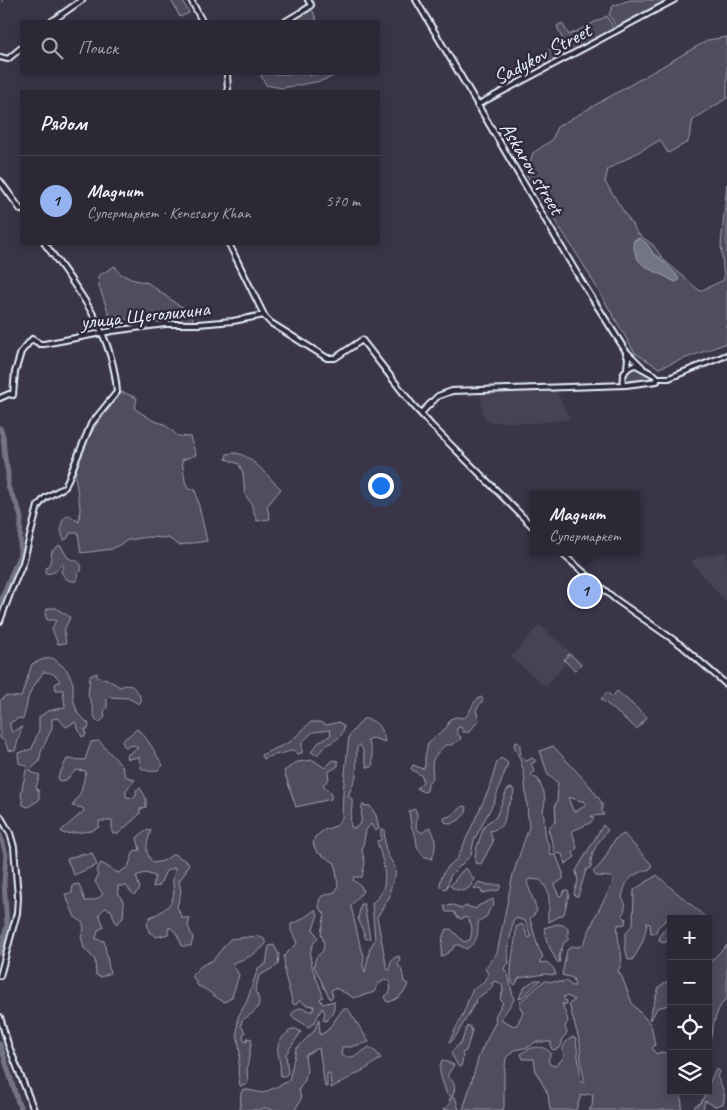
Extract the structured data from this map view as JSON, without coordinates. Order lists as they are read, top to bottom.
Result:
{
  "streets": {
    "street": ["Sadykov Street", "Askarov street", "улица Щеголихина"]
  },
  "crossings": [
    ["Sadykov Street", "Askarov street"]
  ],
  "page": {
    "search": "Поиск",
    "heading": "Рядом",
    "list": [
      {
        "mark": "1",
        "name": "Magnum",
        "note": "Супермаркет · Kenesary Khan",
        "value": "570 m"
      }
    ],
    "popup": ["Magnum", "Супермаркет"],
    "pins": "1",
    "map_buttons": ["+", "−"]
  }
}
